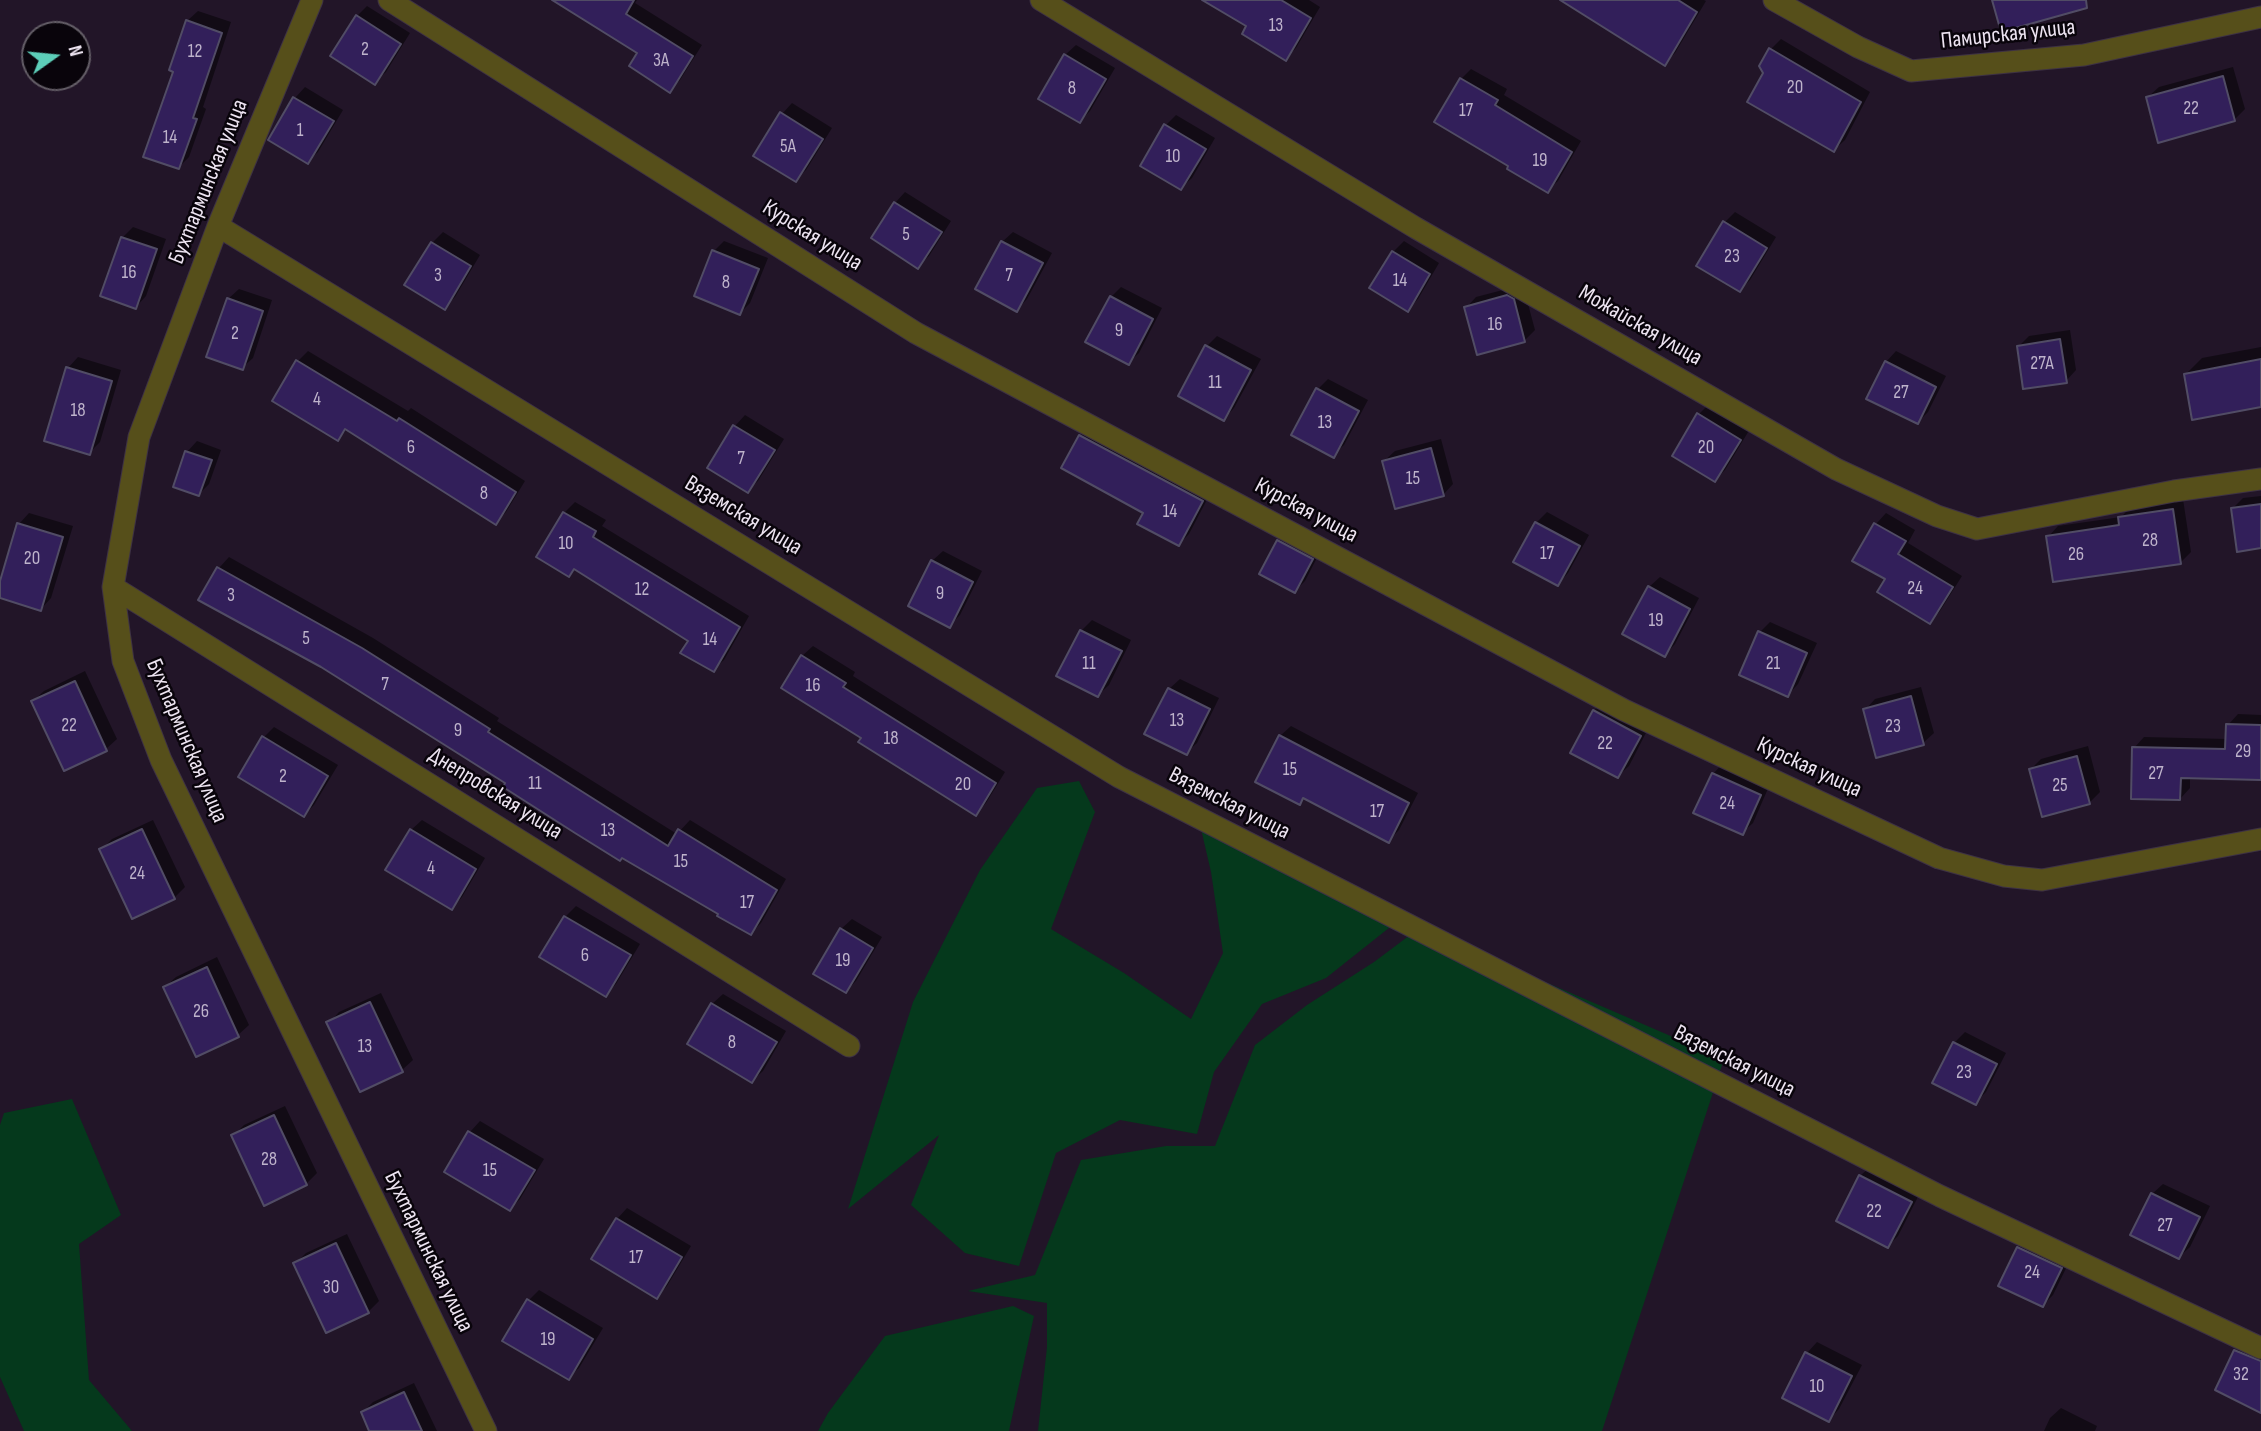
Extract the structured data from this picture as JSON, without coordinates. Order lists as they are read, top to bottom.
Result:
{
  "streets": {
    "street": [
      "Памирская улица",
      "Бухтарминская улица",
      "Курская улица",
      "Можайская улица",
      "Вяземская улица",
      "Днепровская улица"
    ]
  },
  "crossings": [
    ["Бухтарминская улица", "Вяземская улица"],
    ["Бухтарминская улица", "Днепровская улица"]
  ],
  "house_numbers": [
    "13",
    "2",
    "12",
    "3А",
    "20",
    "8",
    "22",
    "17",
    "1",
    "14",
    "5А",
    "10",
    "19",
    "5",
    "23",
    "16",
    "3",
    "7",
    "14",
    "8",
    "16",
    "9",
    "2",
    "27А",
    "11",
    "27",
    "4",
    "18",
    "13",
    "6",
    "20",
    "7",
    "15",
    "8",
    "14",
    "28",
    "10",
    "17",
    "26",
    "20",
    "24",
    "12",
    "9",
    "3",
    "19",
    "5",
    "14",
    "11",
    "21",
    "7",
    "16",
    "13",
    "22",
    "23",
    "9",
    "18",
    "22",
    "29",
    "15",
    "27",
    "2",
    "11",
    "20",
    "25",
    "24",
    "17",
    "13",
    "15",
    "4",
    "24",
    "17",
    "6",
    "19",
    "26",
    "8",
    "13",
    "23",
    "28",
    "15",
    "22",
    "27",
    "17",
    "24",
    "30",
    "19",
    "32",
    "10"
  ],
  "north": "right"
}
